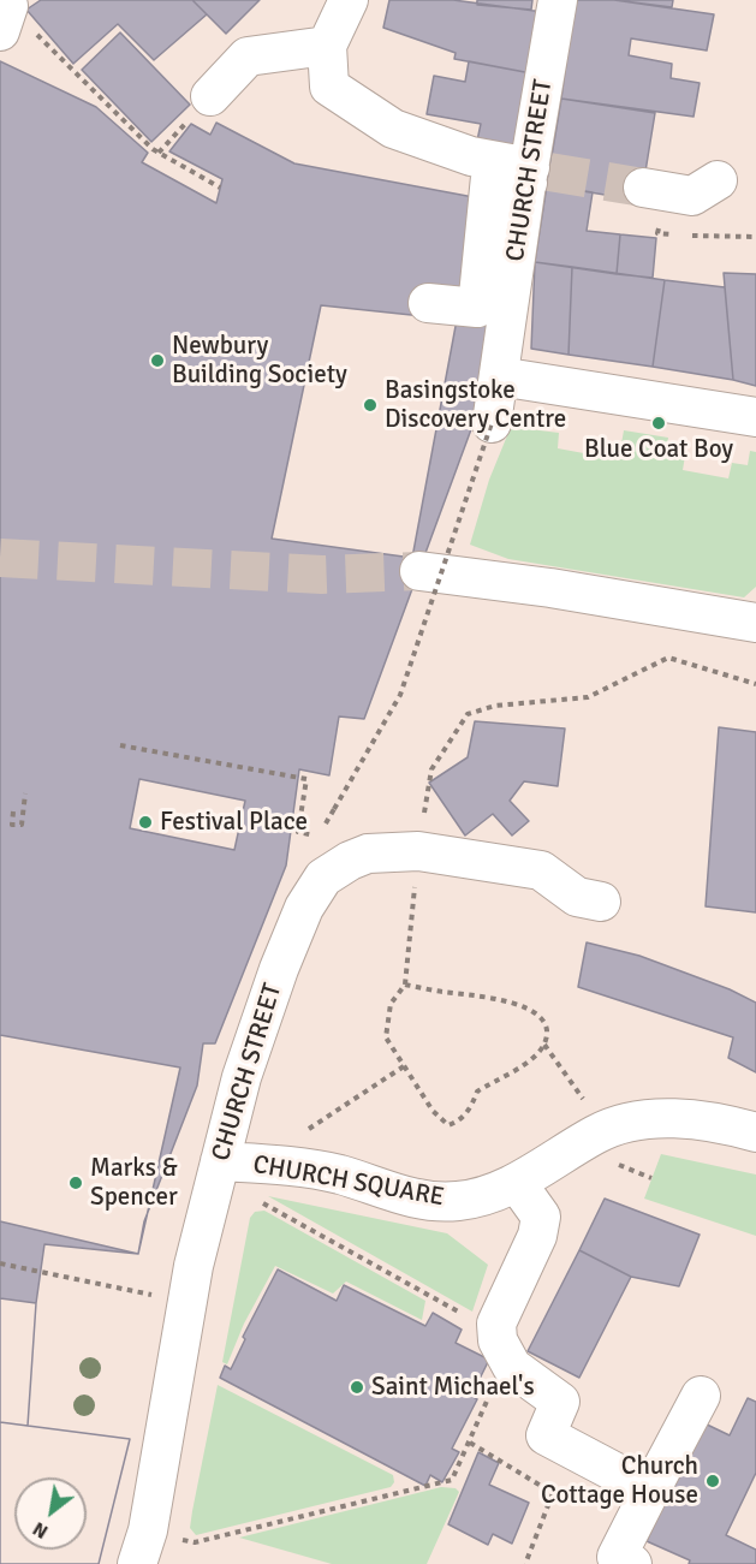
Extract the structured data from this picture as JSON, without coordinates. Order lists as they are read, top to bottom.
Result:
{
  "streets": {
    "street": ["CHURCH STREET", "CHURCH SQUARE"]
  },
  "crossings": [
    ["CHURCH STREET", "CHURCH SQUARE"]
  ],
  "places": [
    "Newbury Building Society",
    "Basingstoke Discovery Centre",
    "Blue Coat Boy",
    "Festival Place",
    "Marks & Spencer",
    "Saint Michael's",
    "Church Cottage House"
  ],
  "north": "bottom left"
}
